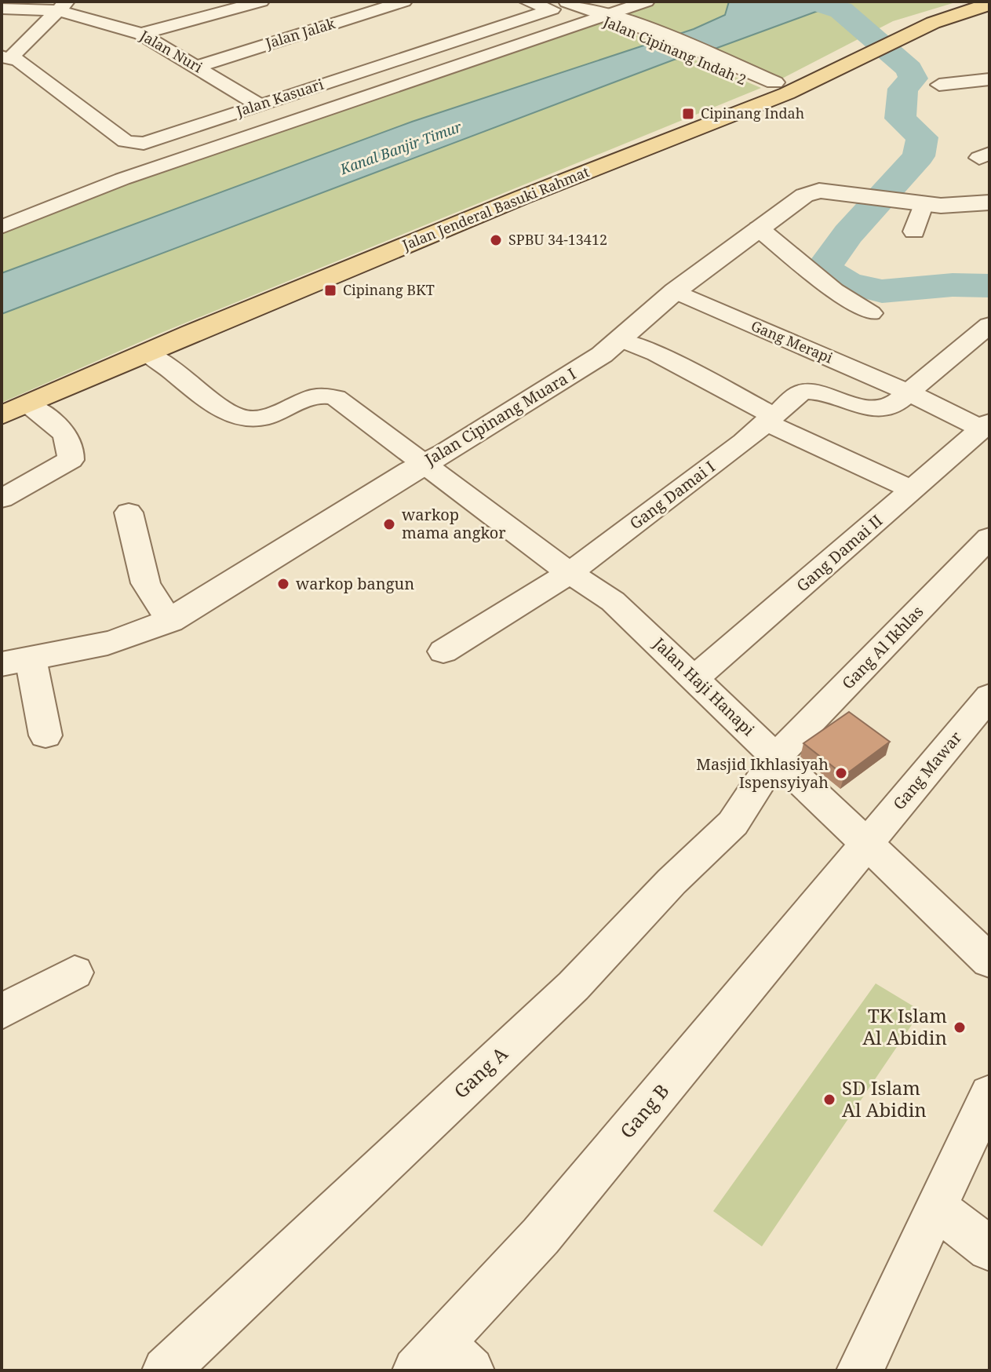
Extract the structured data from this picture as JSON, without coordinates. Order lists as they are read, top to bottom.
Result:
{
  "streets": {
    "main road": ["Jalan Jenderal Basuki Rahmat"],
    "street": [
      "Jalan Jalak",
      "Jalan Cipinang Indah 2",
      "Jalan Nuri",
      "Jalan Kasuari",
      "Gang Merapi",
      "Jalan Cipinang Muara I",
      "Gang Damai I",
      "Gang Damai II",
      "Gang Al Ikhlas",
      "Jalan Haji Hanapi",
      "Gang Mawar",
      "Gang A",
      "Gang B"
    ]
  },
  "crossings": [
    ["Jalan Jalak", "Jalan Nuri"],
    ["Jalan Cipinang Indah 2", "Jalan Jenderal Basuki Rahmat"],
    ["Jalan Nuri", "Jalan Kasuari"],
    ["Jalan Jenderal Basuki Rahmat", "Jalan Haji Hanapi"],
    ["Gang Merapi", "Jalan Cipinang Muara I"],
    ["Gang Merapi", "Gang Damai I"],
    ["Gang Merapi", "Gang Damai II"],
    ["Jalan Cipinang Muara I", "Jalan Haji Hanapi"],
    ["Gang Damai I", "Jalan Haji Hanapi"],
    ["Gang Damai II", "Jalan Haji Hanapi"],
    ["Gang Al Ikhlas", "Jalan Haji Hanapi"],
    ["Gang Al Ikhlas", "Gang A"],
    ["Jalan Haji Hanapi", "Gang Mawar"],
    ["Jalan Haji Hanapi", "Gang A"],
    ["Jalan Haji Hanapi", "Gang B"],
    ["Gang Mawar", "Gang B"]
  ],
  "water": ["Kanal Banjir Timur"],
  "places": {
    "transit": ["Cipinang Indah", "Cipinang BKT"],
    "other": [
      "SPBU 34-13412",
      "warkop mama angkor",
      "warkop bangun",
      "Masjid Ikhlasiyah Ispensyiyah",
      "TK Islam Al Abidin",
      "SD Islam Al Abidin"
    ]
  }
}
